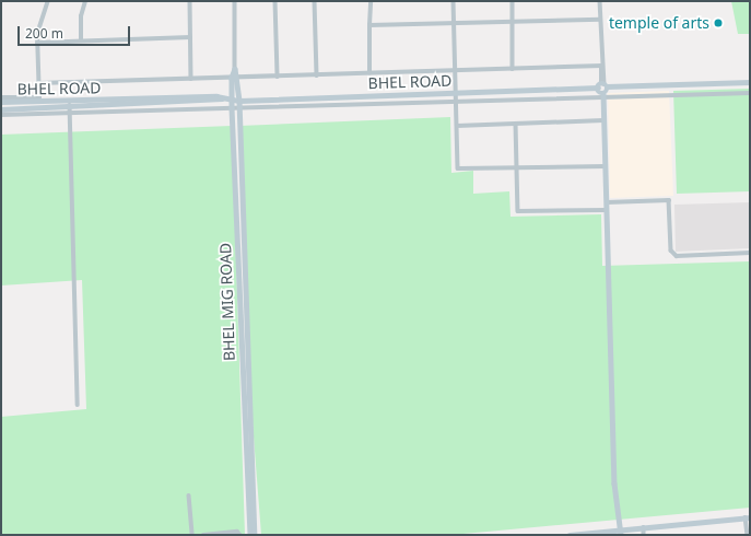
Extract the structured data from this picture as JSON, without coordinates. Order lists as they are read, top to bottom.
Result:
{
  "streets": {
    "street": ["BHEL ROAD", "BHEL MIG ROAD"]
  },
  "crossings": [
    ["BHEL ROAD", "BHEL MIG ROAD"]
  ],
  "places": ["temple of arts"],
  "scale_bar": "200 m"
}
